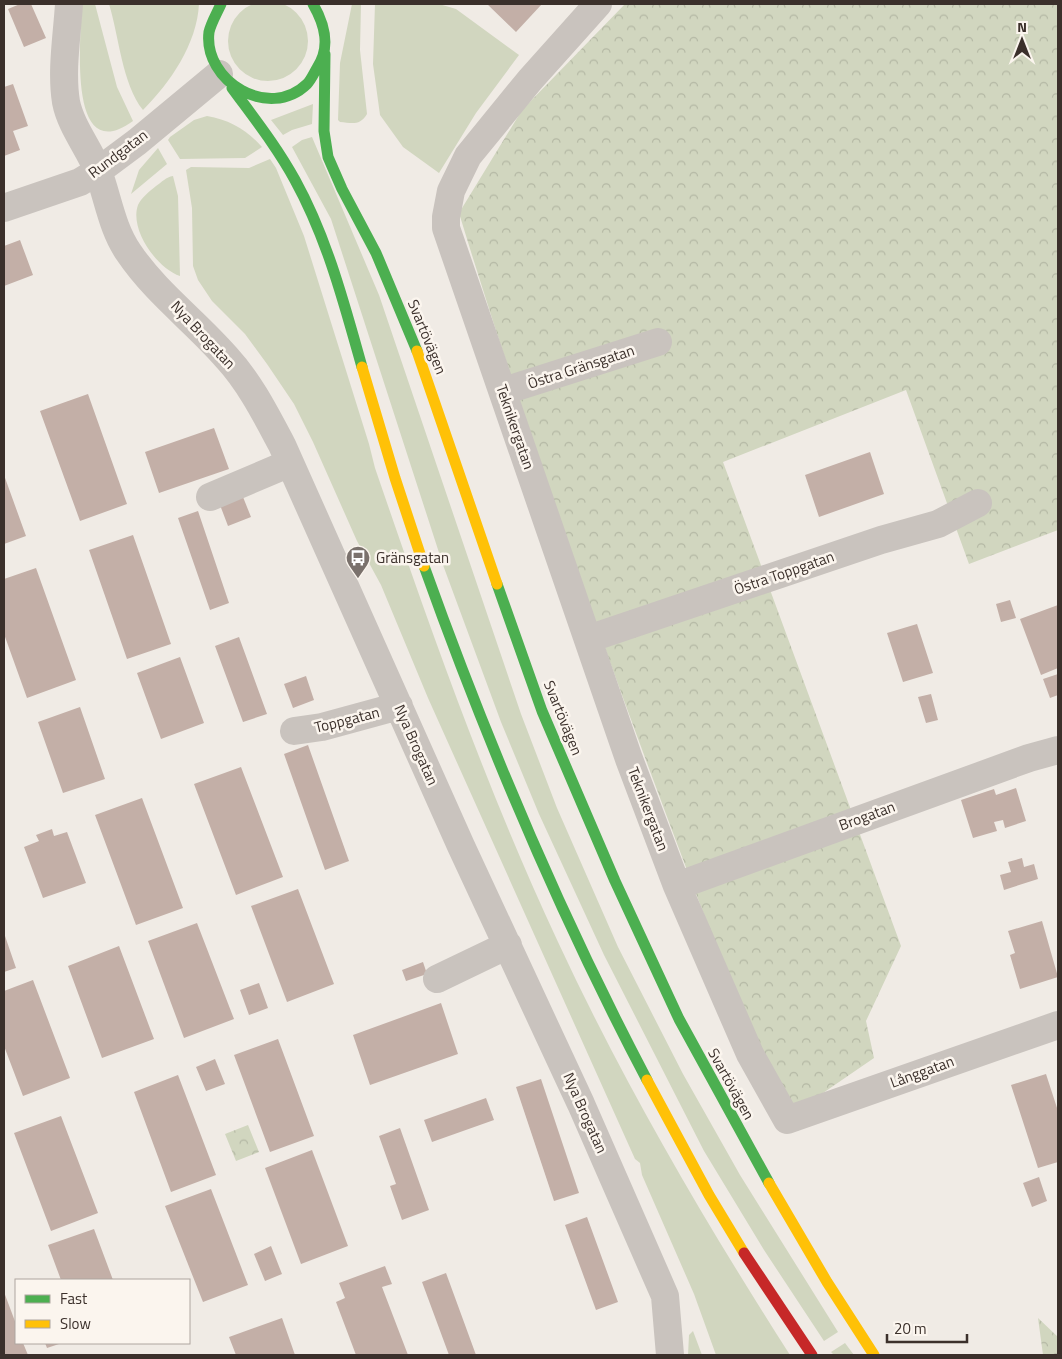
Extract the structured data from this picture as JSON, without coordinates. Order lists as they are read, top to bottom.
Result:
{
  "streets": {
    "main road": ["Svartövägen"],
    "street": [
      "Rundgatan",
      "Nya Brogatan",
      "Östra Gränsgatan",
      "Teknikergatan",
      "Östra Toppgatan",
      "Toppgatan",
      "Brogatan",
      "Långgatan"
    ]
  },
  "crossings": [
    ["Rundgatan", "Nya Brogatan"],
    ["Nya Brogatan", "Toppgatan"],
    ["Östra Gränsgatan", "Teknikergatan"],
    ["Teknikergatan", "Östra Toppgatan"],
    ["Teknikergatan", "Brogatan"],
    ["Teknikergatan", "Långgatan"]
  ],
  "places": {
    "bus stop": ["Gränsgatan"]
  },
  "legend": ["Fast", "Slow"],
  "scale_bar": "20 m",
  "north": "top"
}
